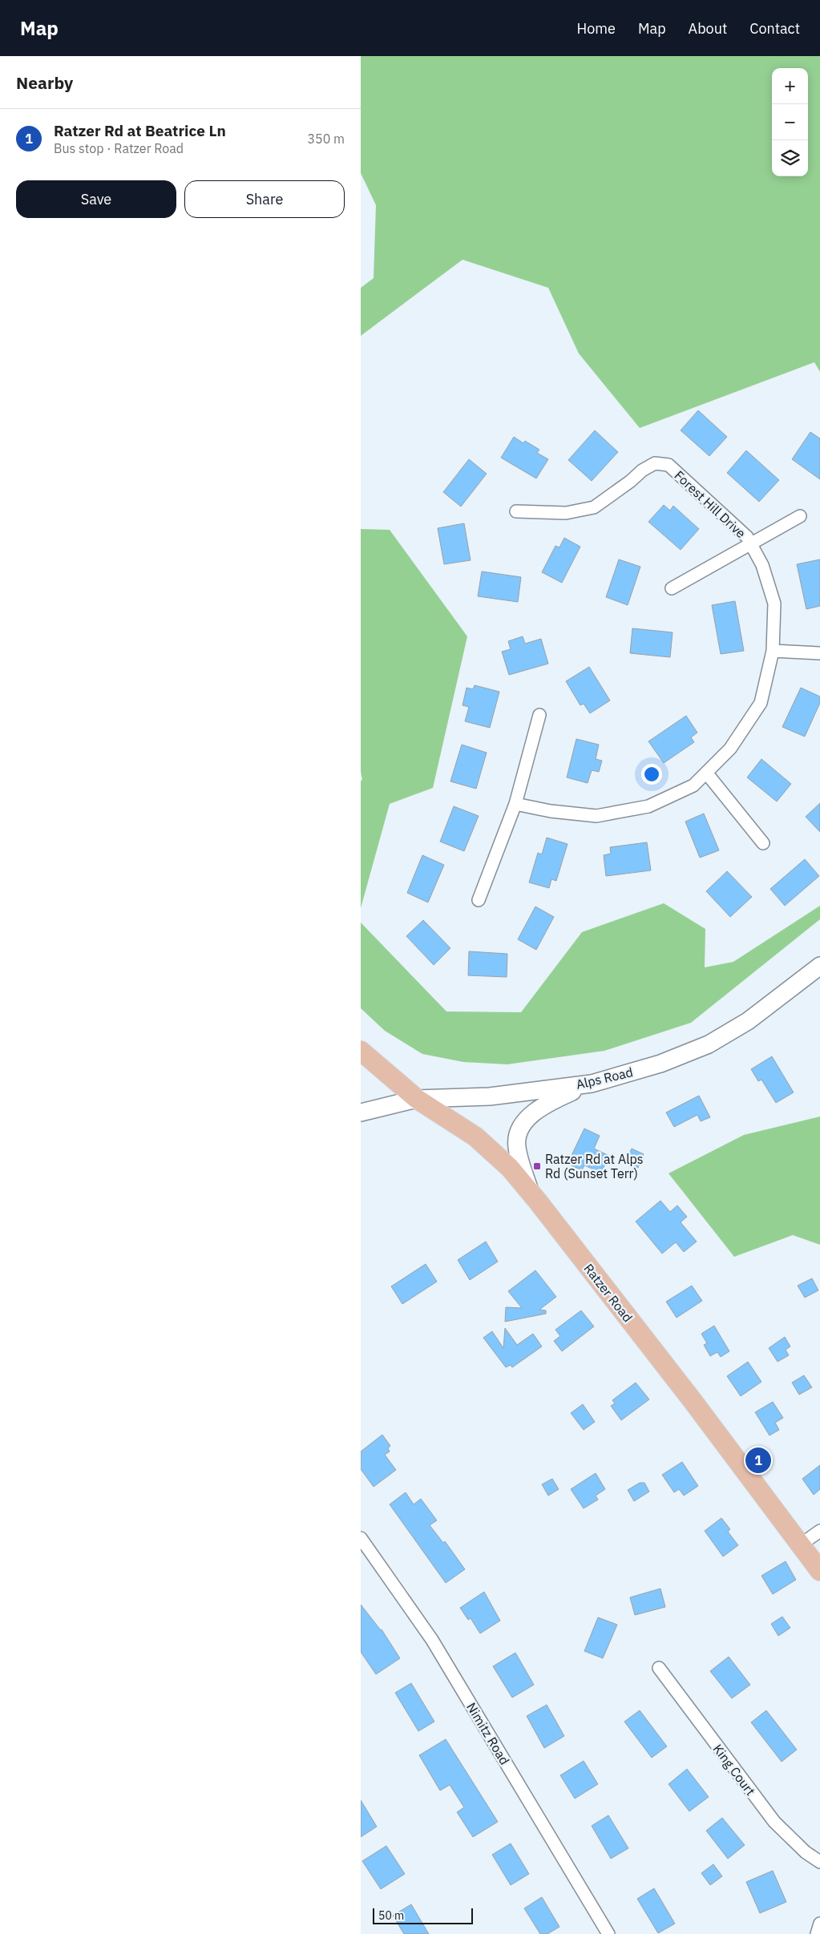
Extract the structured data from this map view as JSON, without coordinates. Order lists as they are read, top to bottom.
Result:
{
  "streets": {
    "main road": ["Alps Road", "Ratzer Road"],
    "street": ["Forest Hill Drive", "Nimitz Road", "King Court"]
  },
  "crossings": [
    ["Alps Road", "Ratzer Road"]
  ],
  "places": {
    "transit": ["Ratzer Rd at Alps Rd (Sunset Terr)"]
  },
  "scale_bar": "50 m",
  "page": {
    "header": "Map",
    "nav": [
      "Home",
      "Map",
      "About",
      "Contact"
    ],
    "heading": "Nearby",
    "map_buttons": ["+", "−"],
    "list": [
      {
        "mark": "1",
        "name": "Ratzer Rd at Beatrice Ln",
        "note": "Bus stop · Ratzer Road",
        "value": "350 m"
      }
    ],
    "buttons": ["Save", "Share"],
    "pins": "1",
    "scale": "50 m"
  }
}
